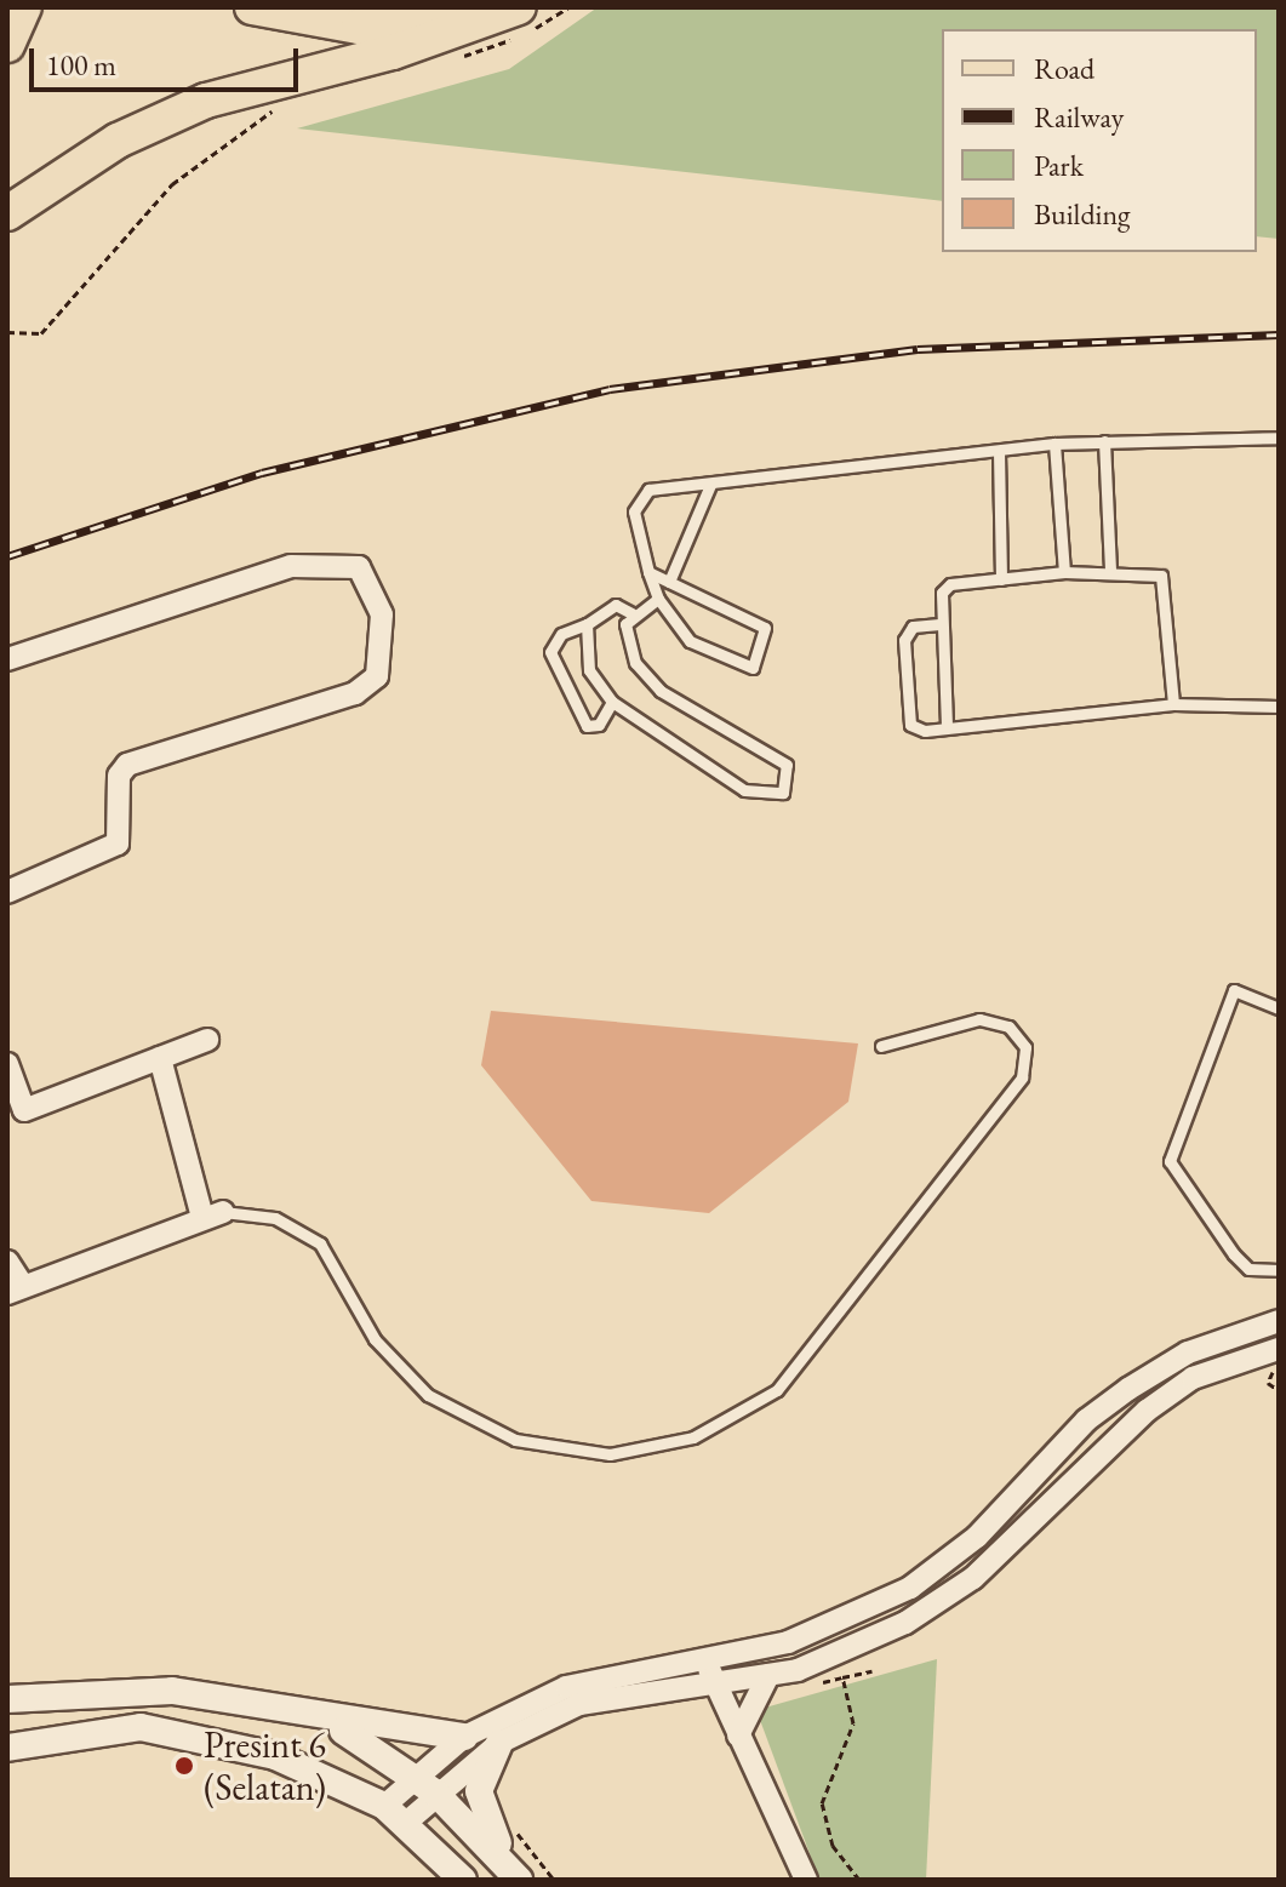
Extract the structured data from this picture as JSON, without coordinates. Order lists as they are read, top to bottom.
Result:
{
  "places": ["Presint 6 (Selatan)"],
  "legend": [
    "Road",
    "Railway",
    "Park",
    "Building"
  ],
  "scale_bar": "100 m"
}
